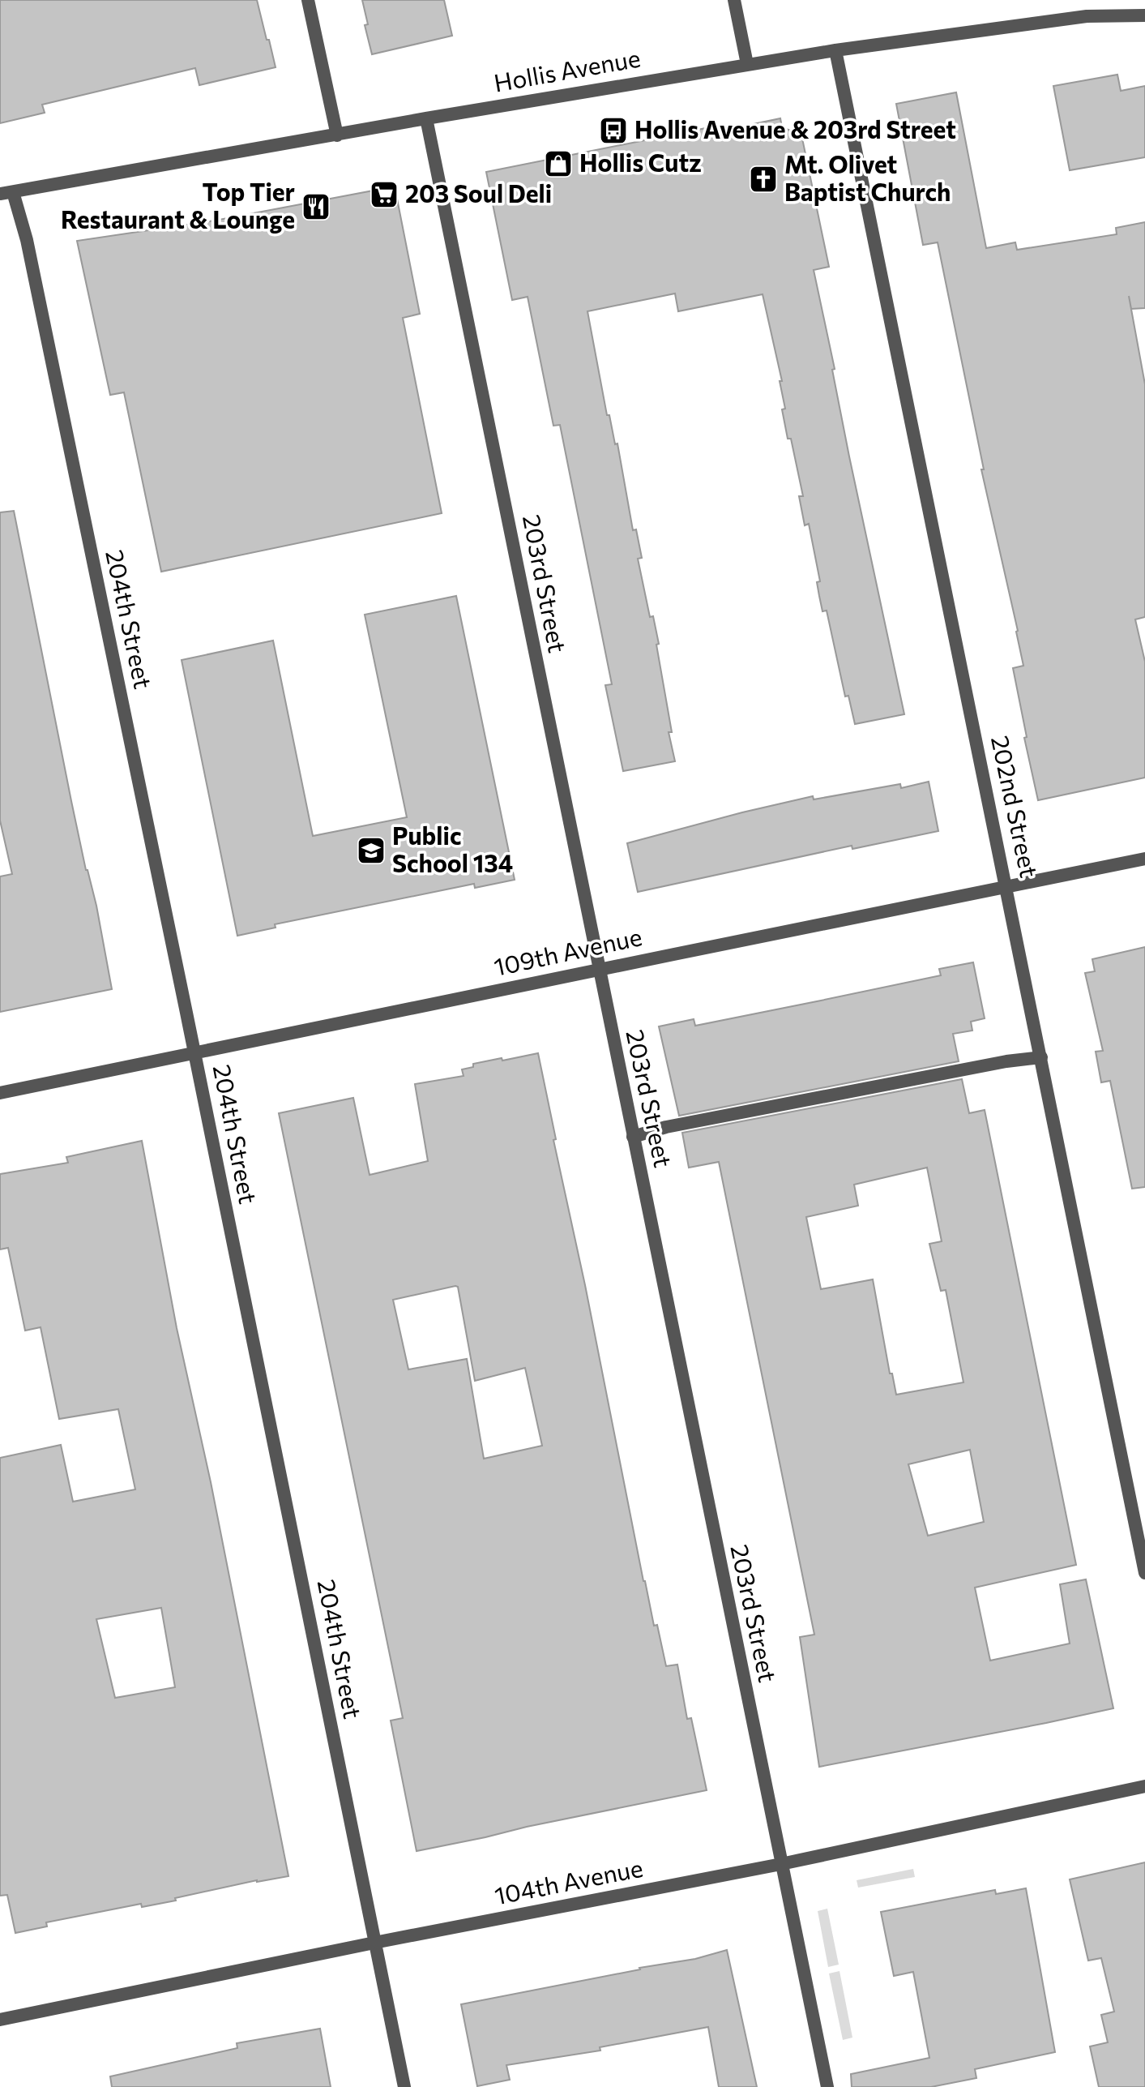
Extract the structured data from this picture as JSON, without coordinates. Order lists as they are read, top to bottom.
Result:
{
  "streets": {
    "street": [
      "Hollis Avenue",
      "203rd Street",
      "204th Street",
      "202nd Street",
      "109th Avenue",
      "104th Avenue"
    ]
  },
  "crossings": [
    ["Hollis Avenue", "203rd Street"],
    ["Hollis Avenue", "204th Street"],
    ["Hollis Avenue", "202nd Street"],
    ["203rd Street", "109th Avenue"],
    ["203rd Street", "104th Avenue"],
    ["204th Street", "109th Avenue"],
    ["204th Street", "104th Avenue"],
    ["202nd Street", "109th Avenue"]
  ],
  "places": {
    "bus stop": ["Hollis Avenue & 203rd Street"],
    "shop": ["Hollis Cutz"],
    "church": ["Mt. Olivet Baptist Church"],
    "supermarket": ["203 Soul Deli"],
    "restaurant": ["Top Tier Restaurant & Lounge"],
    "school or university": ["Public School 134"]
  }
}
